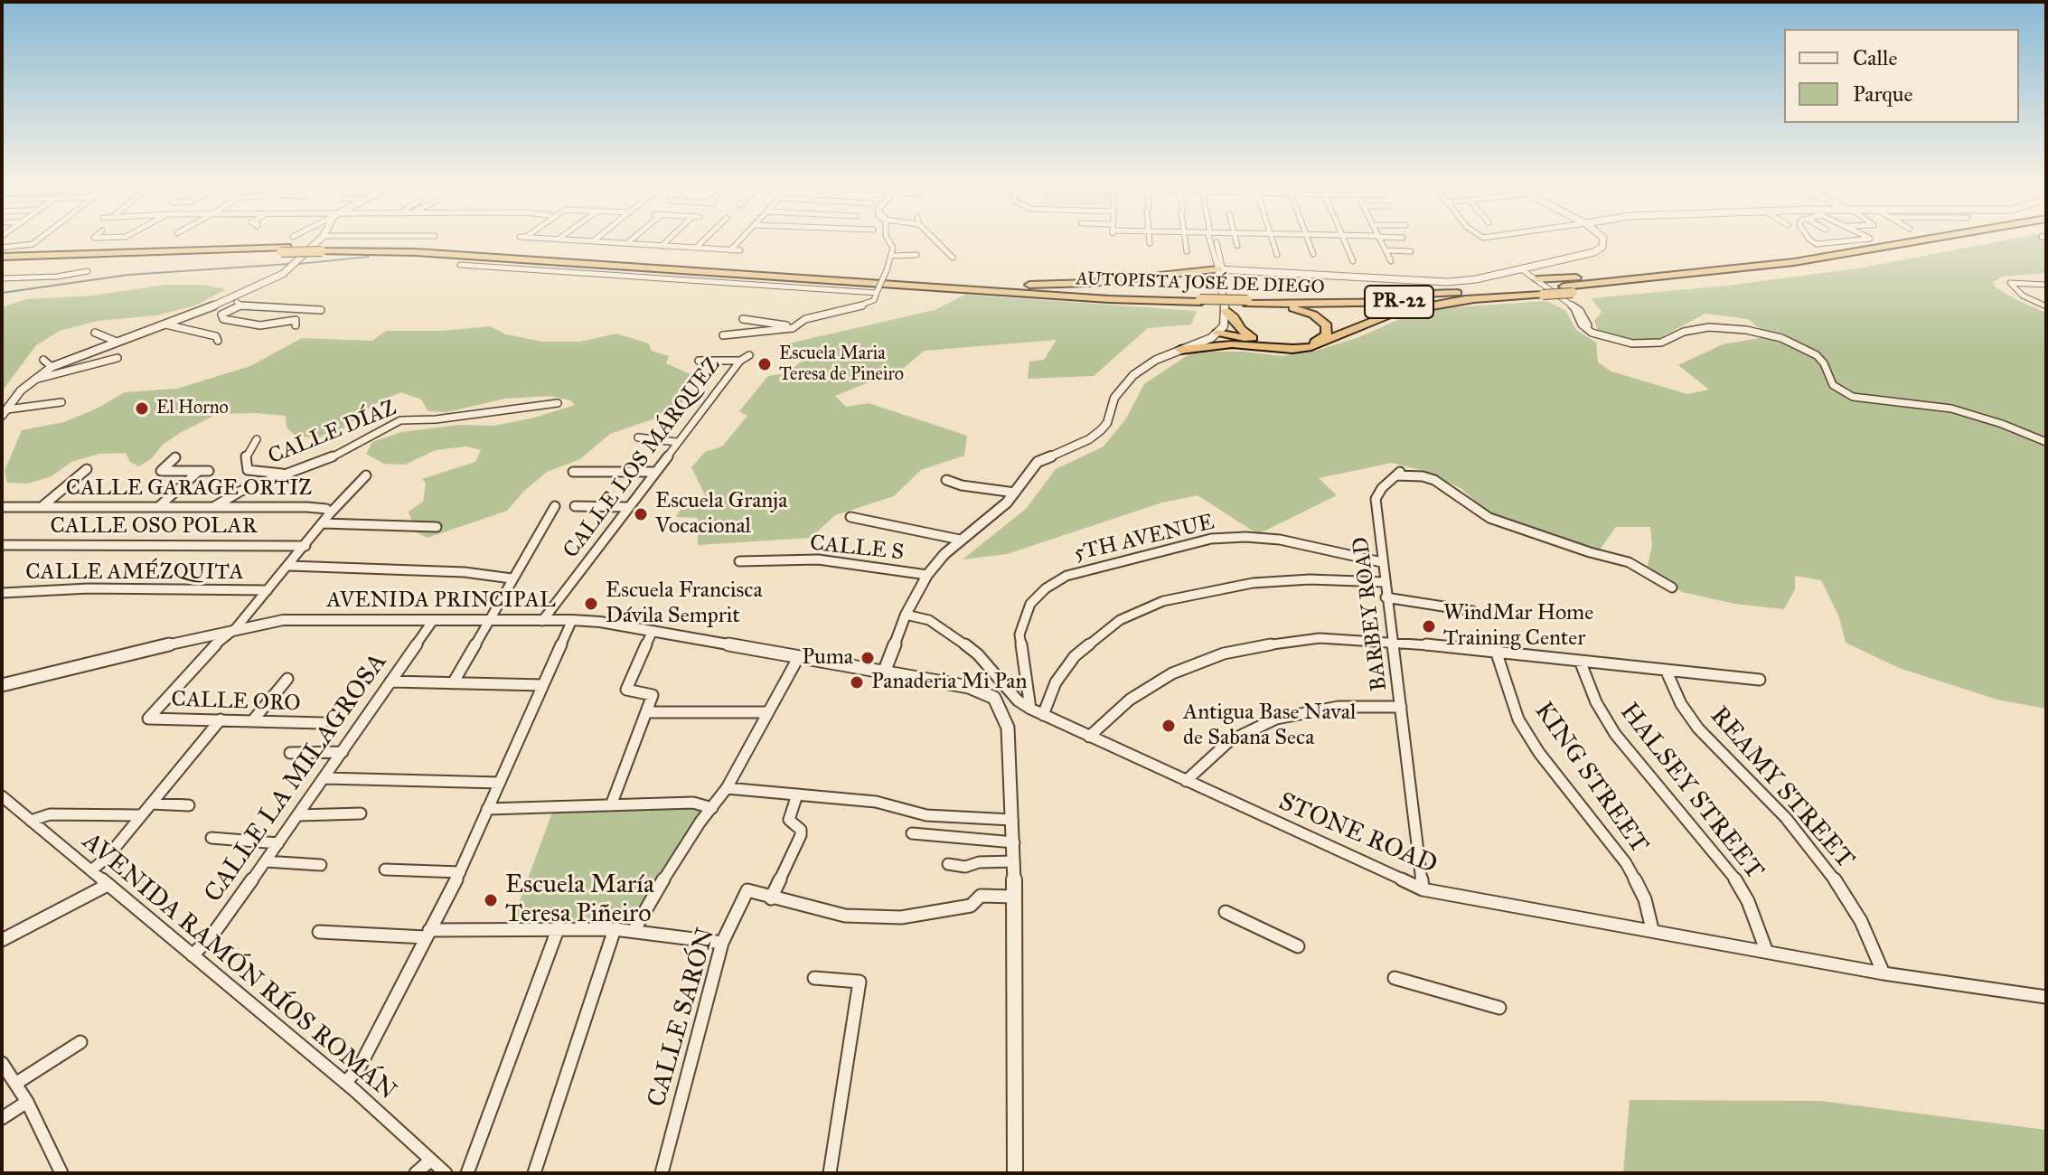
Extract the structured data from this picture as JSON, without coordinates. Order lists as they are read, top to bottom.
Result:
{
  "streets": {
    "highway": ["AUTOPISTA JOSÉ DE DIEGO", "PR-22"],
    "street": [
      "CALLE DÍAZ",
      "CALLE LOS MÁRQUEZ",
      "CALLE GARAGE ORTIZ",
      "CALLE OSO POLAR",
      "5TH AVENUE",
      "CALLE S",
      "CALLE AMÉZQUITA",
      "AVENIDA PRINCIPAL",
      "BARBEY ROAD",
      "CALLE ORO",
      "CALLE LA MILAGROSA",
      "KING STREET",
      "REAMY STREET",
      "HALSEY STREET",
      "STONE ROAD",
      "AVENIDA RAMÓN RÍOS ROMÁN",
      "CALLE SARÓN"
    ]
  },
  "crossings": [
    ["CALLE DÍAZ", "CALLE GARAGE ORTIZ"],
    ["CALLE LOS MÁRQUEZ", "AVENIDA PRINCIPAL"],
    ["5TH AVENUE", "BARBEY ROAD"],
    ["5TH AVENUE", "STONE ROAD"],
    ["AVENIDA PRINCIPAL", "CALLE ORO"],
    ["AVENIDA PRINCIPAL", "CALLE LA MILAGROSA"],
    ["BARBEY ROAD", "STONE ROAD"],
    ["CALLE LA MILAGROSA", "AVENIDA RAMÓN RÍOS ROMÁN"],
    ["KING STREET", "STONE ROAD"],
    ["REAMY STREET", "STONE ROAD"],
    ["HALSEY STREET", "STONE ROAD"]
  ],
  "places": [
    "Escuela Maria Teresa de Pineiro",
    "El Horno",
    "Escuela Granja Vocacional",
    "Escuela Francisca Dávila Semprit",
    "WindMar Home Training Center",
    "Puma",
    "Panaderia Mi Pan",
    "Antigua Base Naval de Sabana Seca",
    "Escuela María Teresa Piñeiro"
  ],
  "legend": ["Calle", "Parque"]
}
